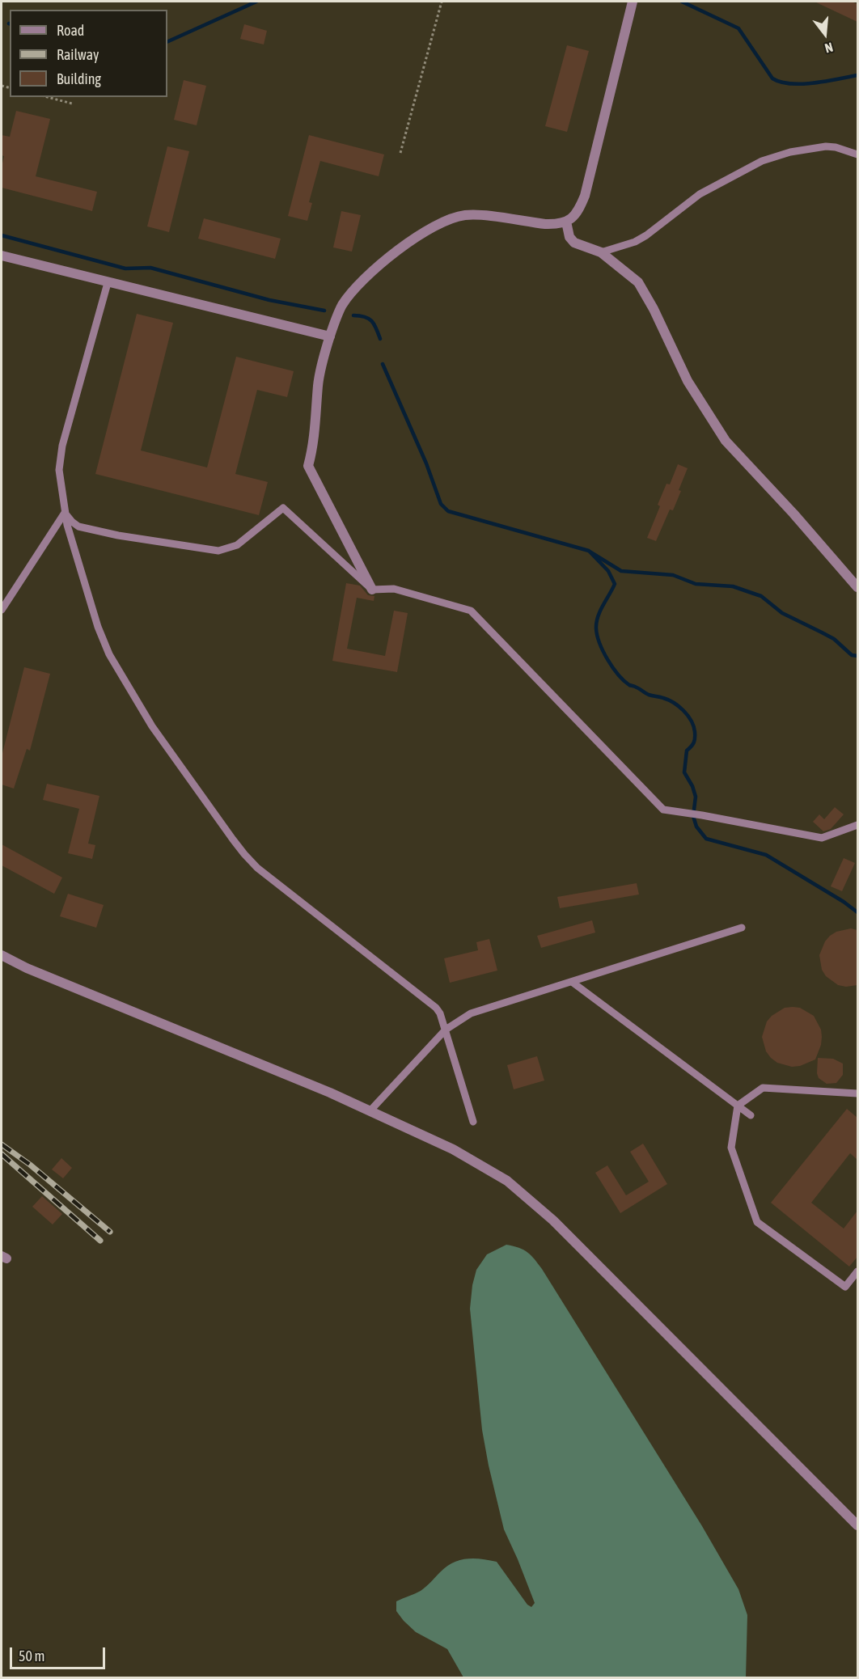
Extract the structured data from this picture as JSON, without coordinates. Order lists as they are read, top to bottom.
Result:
{
  "legend": ["Road", "Railway", "Building"],
  "scale_bar": "50 m",
  "north": "bottom"
}
